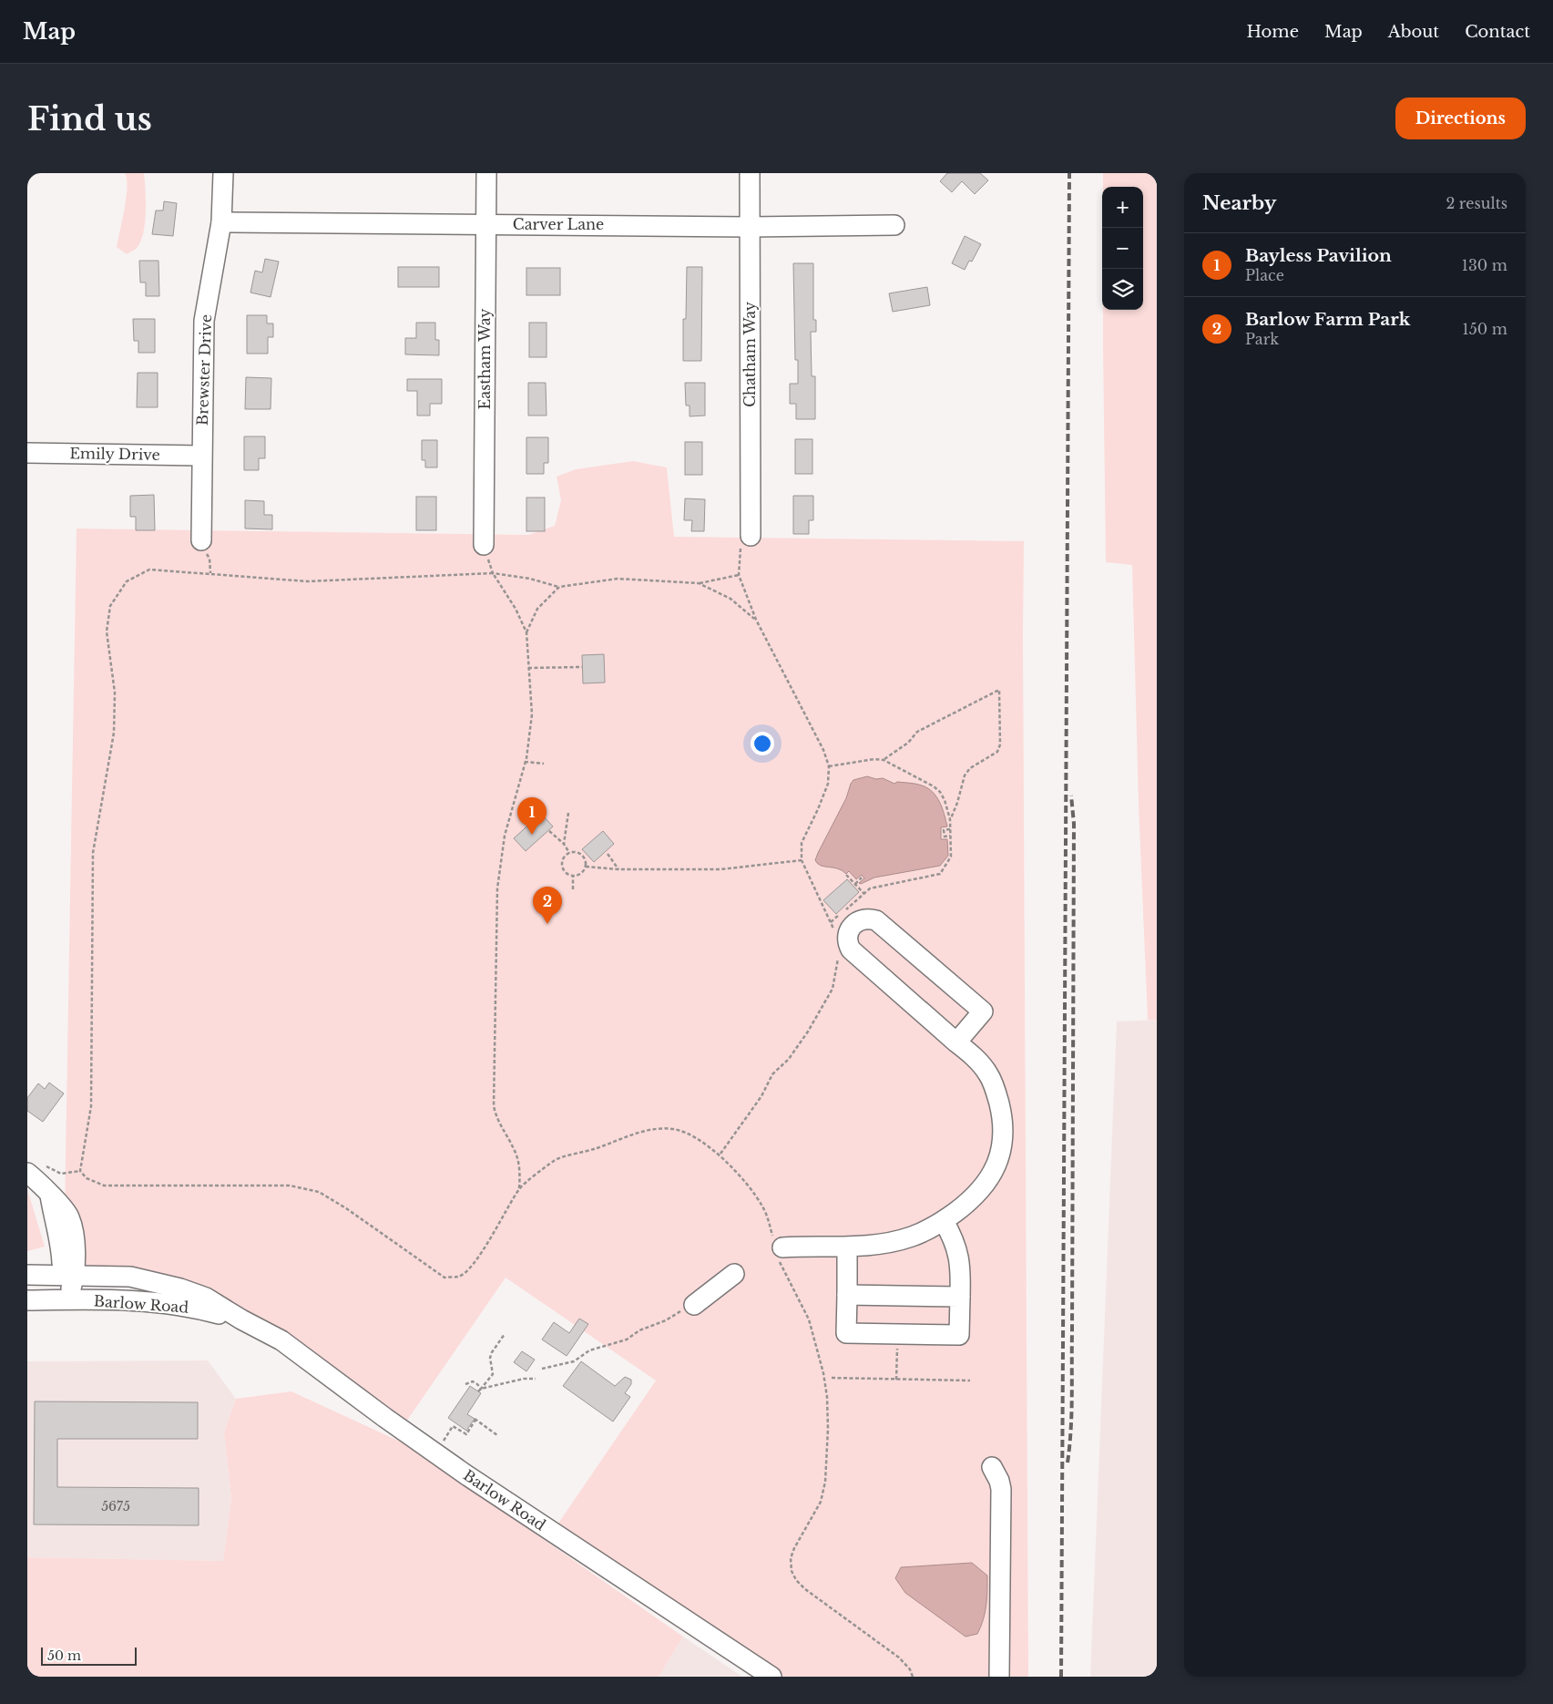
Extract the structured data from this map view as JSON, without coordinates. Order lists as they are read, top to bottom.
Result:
{
  "streets": {
    "street": [
      "Carver Lane",
      "Chatham Way",
      "Eastham Way",
      "Brewster Drive",
      "Emily Drive",
      "Barlow Road"
    ]
  },
  "crossings": [
    ["Carver Lane", "Chatham Way"],
    ["Carver Lane", "Eastham Way"],
    ["Carver Lane", "Brewster Drive"],
    ["Brewster Drive", "Emily Drive"]
  ],
  "house_numbers": ["5675"],
  "scale_bar": "50 m",
  "page": {
    "header": "Map",
    "nav": [
      "Home",
      "Map",
      "About",
      "Contact"
    ],
    "buttons": "Directions",
    "title": "Find us",
    "heading": ["Nearby", "2 results"],
    "map_buttons": ["+", "−"],
    "list": [
      {
        "mark": "1",
        "name": "Bayless Pavilion",
        "note": "Place",
        "value": "130 m"
      },
      {
        "mark": "2",
        "name": "Barlow Farm Park",
        "note": "Park",
        "value": "150 m"
      }
    ],
    "pins": ["1", "2"],
    "scale": "50 m"
  }
}
